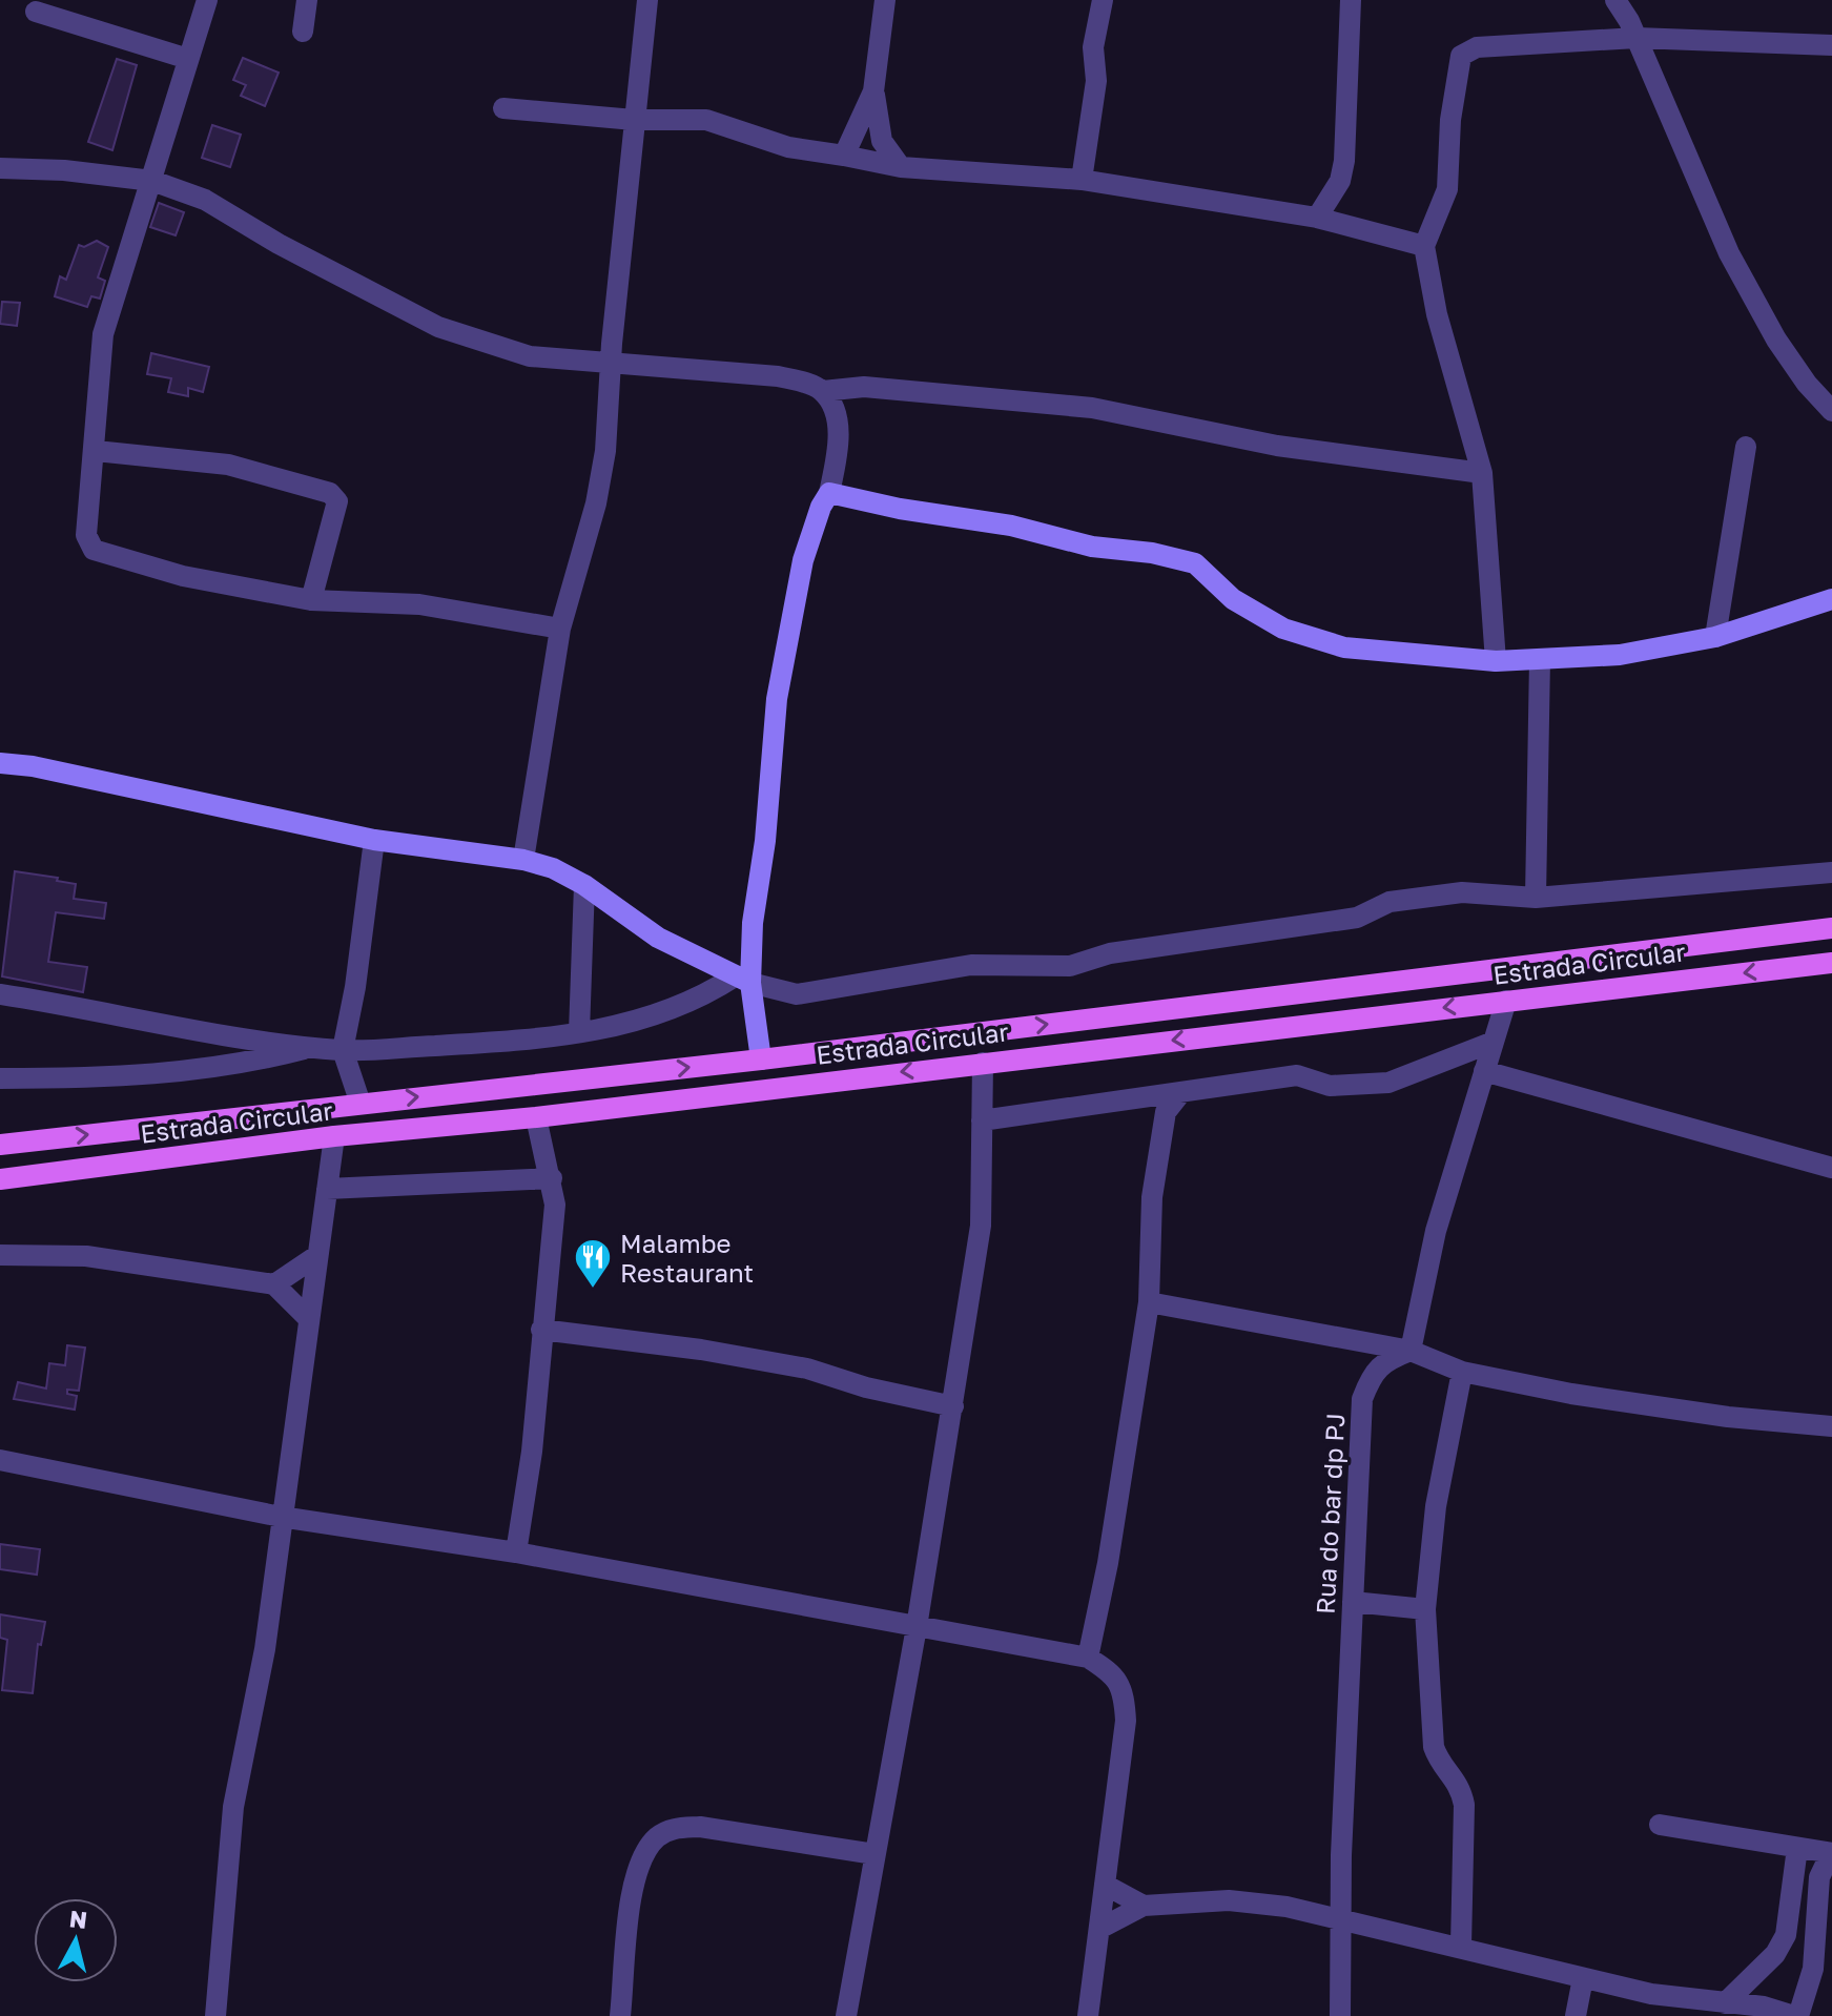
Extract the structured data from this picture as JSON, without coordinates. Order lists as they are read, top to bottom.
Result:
{
  "streets": {
    "main road": ["Estrada Circular"],
    "street": ["Rua do bar dp PJ"]
  },
  "places": {
    "restaurant": ["Malambe Restaurant"]
  },
  "north": "top"
}
